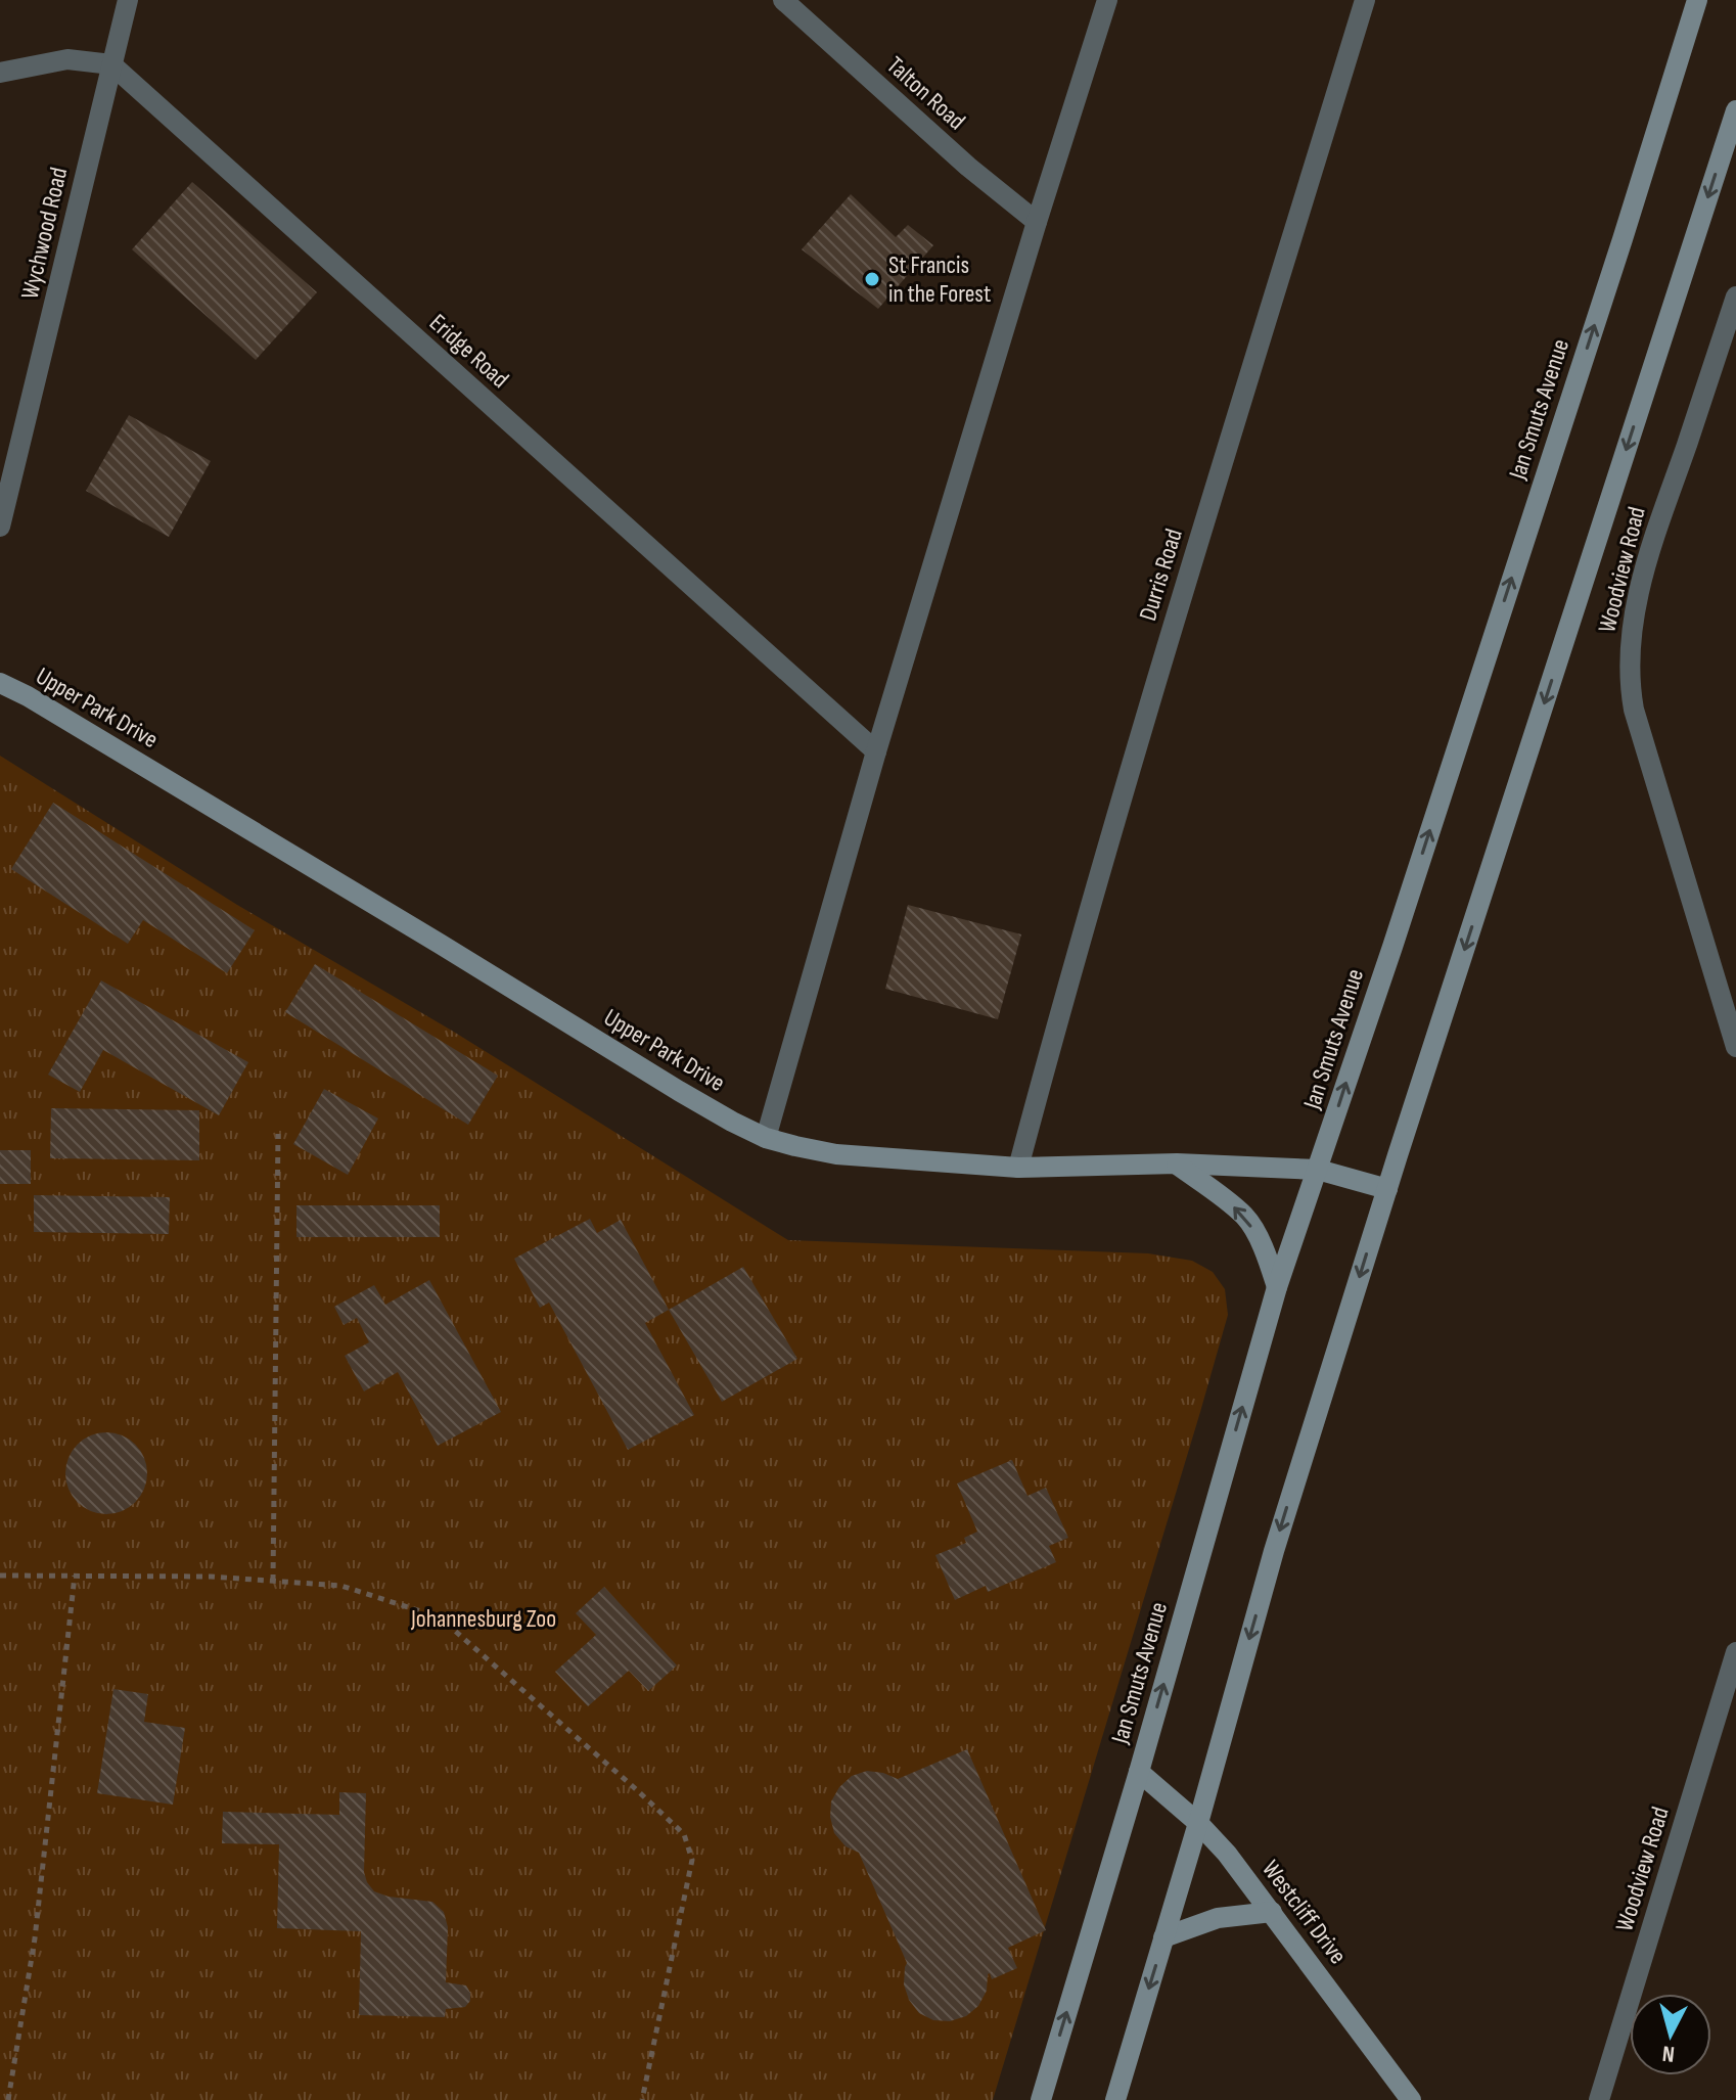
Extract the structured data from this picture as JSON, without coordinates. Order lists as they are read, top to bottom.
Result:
{
  "streets": {
    "main road": ["Jan Smuts Avenue", "Upper Park Drive", "Westcliff Drive"],
    "street": [
      "Talton Road",
      "Wychwood Road",
      "Eridge Road",
      "Woodview Road",
      "Durris Road"
    ]
  },
  "crossings": [
    ["Wychwood Road", "Eridge Road"],
    ["Jan Smuts Avenue", "Upper Park Drive"],
    ["Jan Smuts Avenue", "Westcliff Drive"],
    ["Durris Road", "Upper Park Drive"]
  ],
  "parks": ["Johannesburg Zoo"],
  "places": ["St Francis in the Forest"],
  "north": "bottom"
}
